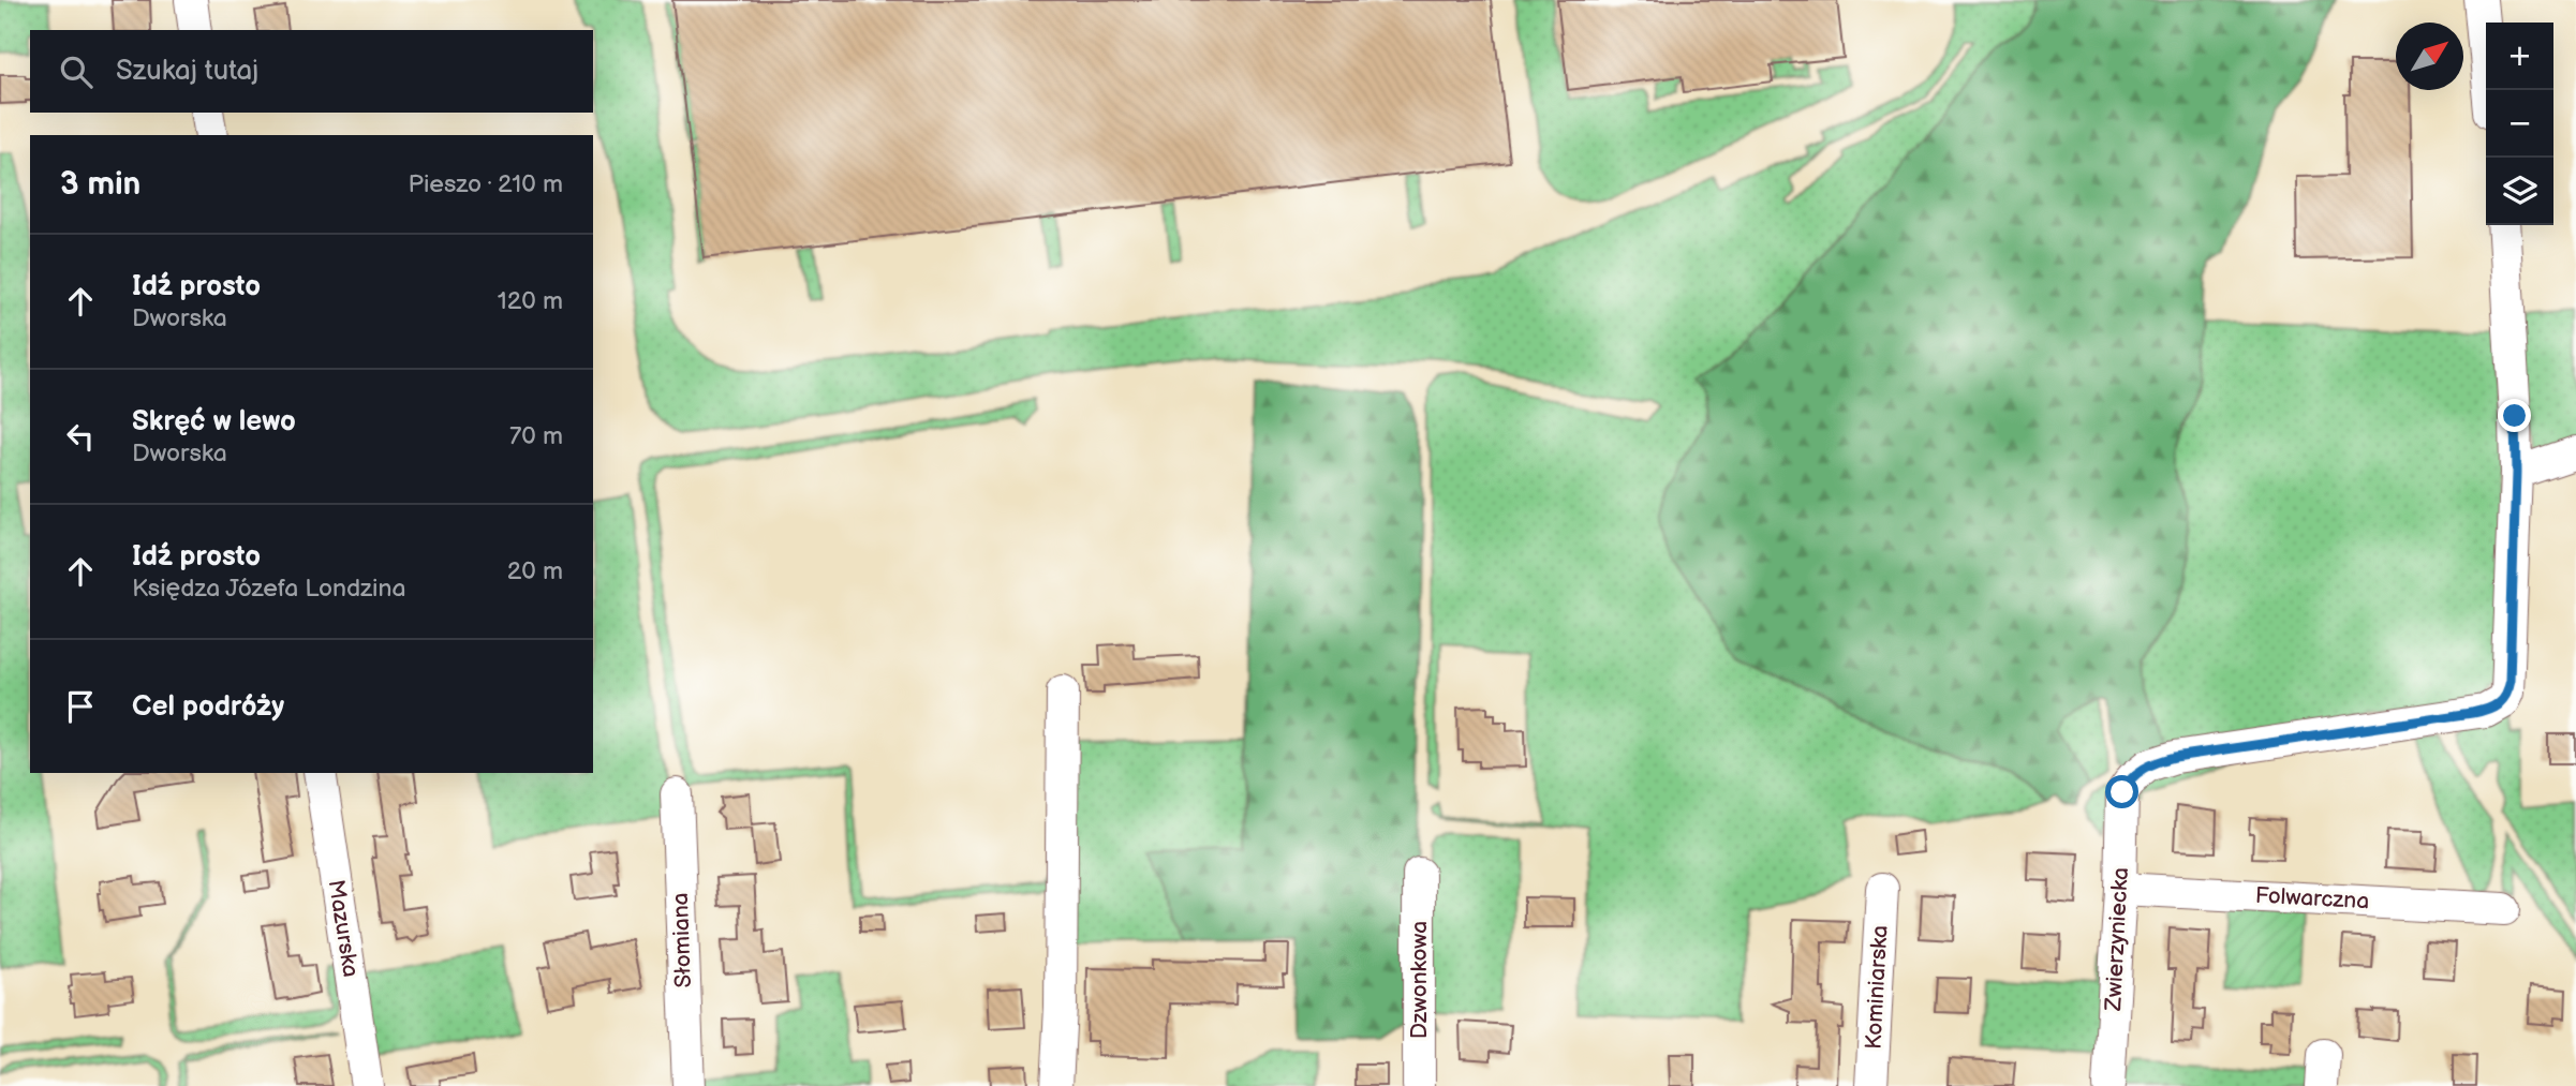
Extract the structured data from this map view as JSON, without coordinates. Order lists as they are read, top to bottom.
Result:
{
  "streets": {
    "street": [
      "Folwarczna",
      "Mazurska",
      "Zwierzyniecka",
      "Słomiana",
      "Dzwonkowa",
      "Kominiarska"
    ]
  },
  "crossings": [
    ["Folwarczna", "Zwierzyniecka"]
  ],
  "north": "top right",
  "page": {
    "map_buttons": ["+", "−"],
    "search": "Szukaj tutaj",
    "heading": ["3 min", "Pieszo · 210 m"],
    "list": [
      ["Idź prosto", "Dworska", "120 m"],
      ["Skręć w lewo", "Dworska", "70 m"],
      ["Idź prosto", "Księdza Józefa Londzina", "20 m"],
      "Cel podróży"
    ]
  }
}
